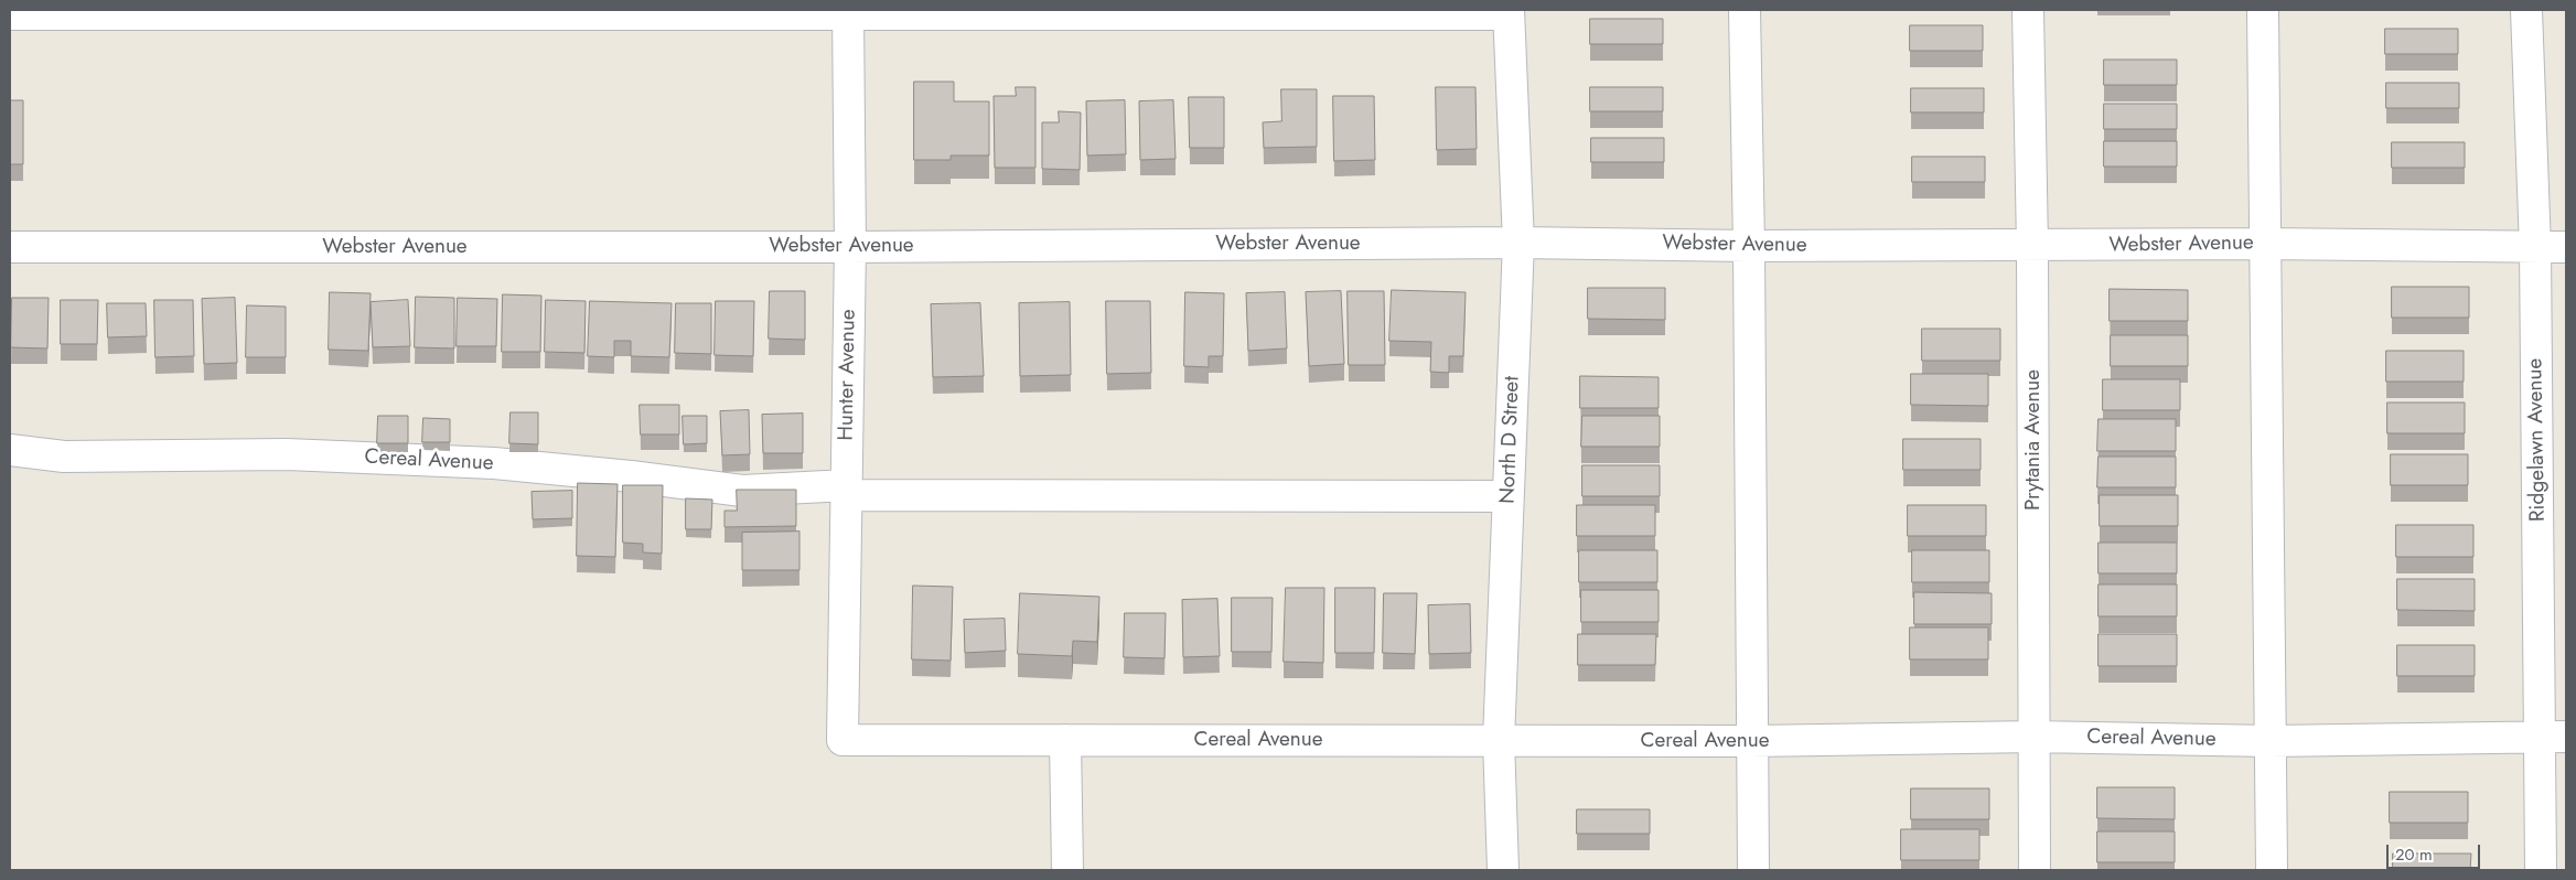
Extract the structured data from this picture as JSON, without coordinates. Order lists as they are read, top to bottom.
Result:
{
  "streets": {
    "street": [
      "Webster Avenue",
      "Hunter Avenue",
      "North D Street",
      "Prytania Avenue",
      "Ridgelawn Avenue",
      "Cereal Avenue"
    ]
  },
  "crossings": [
    ["Webster Avenue", "Hunter Avenue"],
    ["Webster Avenue", "North D Street"],
    ["Webster Avenue", "Prytania Avenue"],
    ["Webster Avenue", "Ridgelawn Avenue"],
    ["Hunter Avenue", "Cereal Avenue"],
    ["North D Street", "Cereal Avenue"],
    ["Prytania Avenue", "Cereal Avenue"],
    ["Ridgelawn Avenue", "Cereal Avenue"]
  ],
  "scale_bar": "20 m"
}
